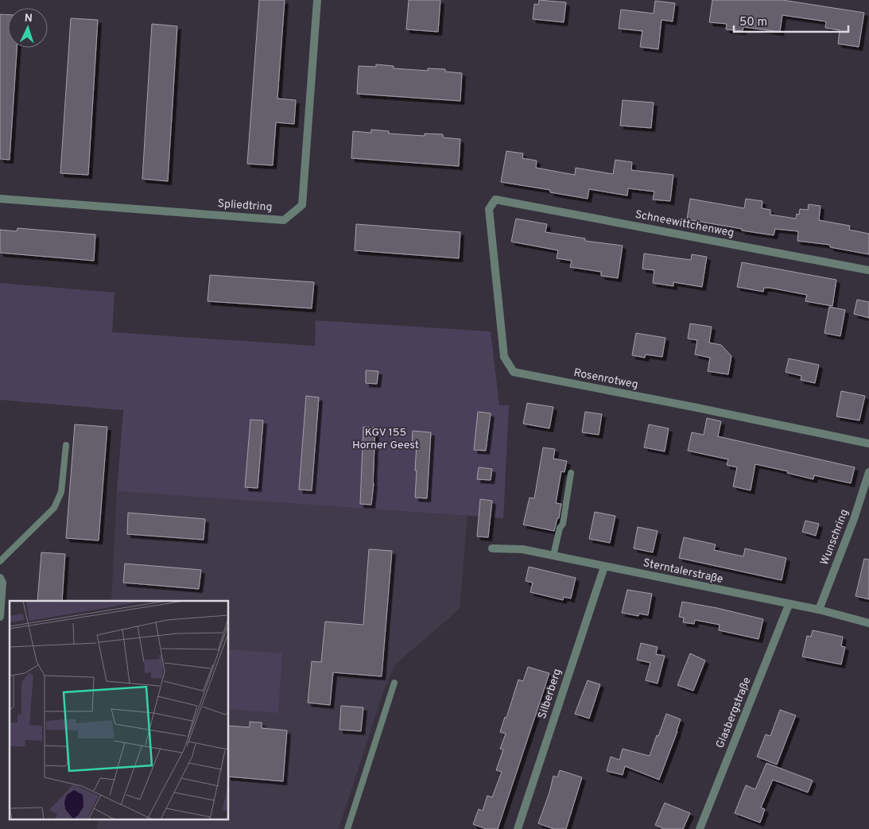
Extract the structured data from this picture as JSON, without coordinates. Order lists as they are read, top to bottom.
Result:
{
  "streets": {
    "street": [
      "Spliedtring",
      "Schneewittchenweg",
      "Rosenrotweg",
      "Wunschring",
      "Sterntalerstraße",
      "Silberberg",
      "Glasbergstraße"
    ]
  },
  "crossings": [
    ["Schneewittchenweg", "Rosenrotweg"],
    ["Wunschring", "Sterntalerstraße"],
    ["Sterntalerstraße", "Silberberg"],
    ["Sterntalerstraße", "Glasbergstraße"]
  ],
  "parks": ["KGV 155 Horner Geest"],
  "scale_bar": "50 m",
  "north": "top"
}
